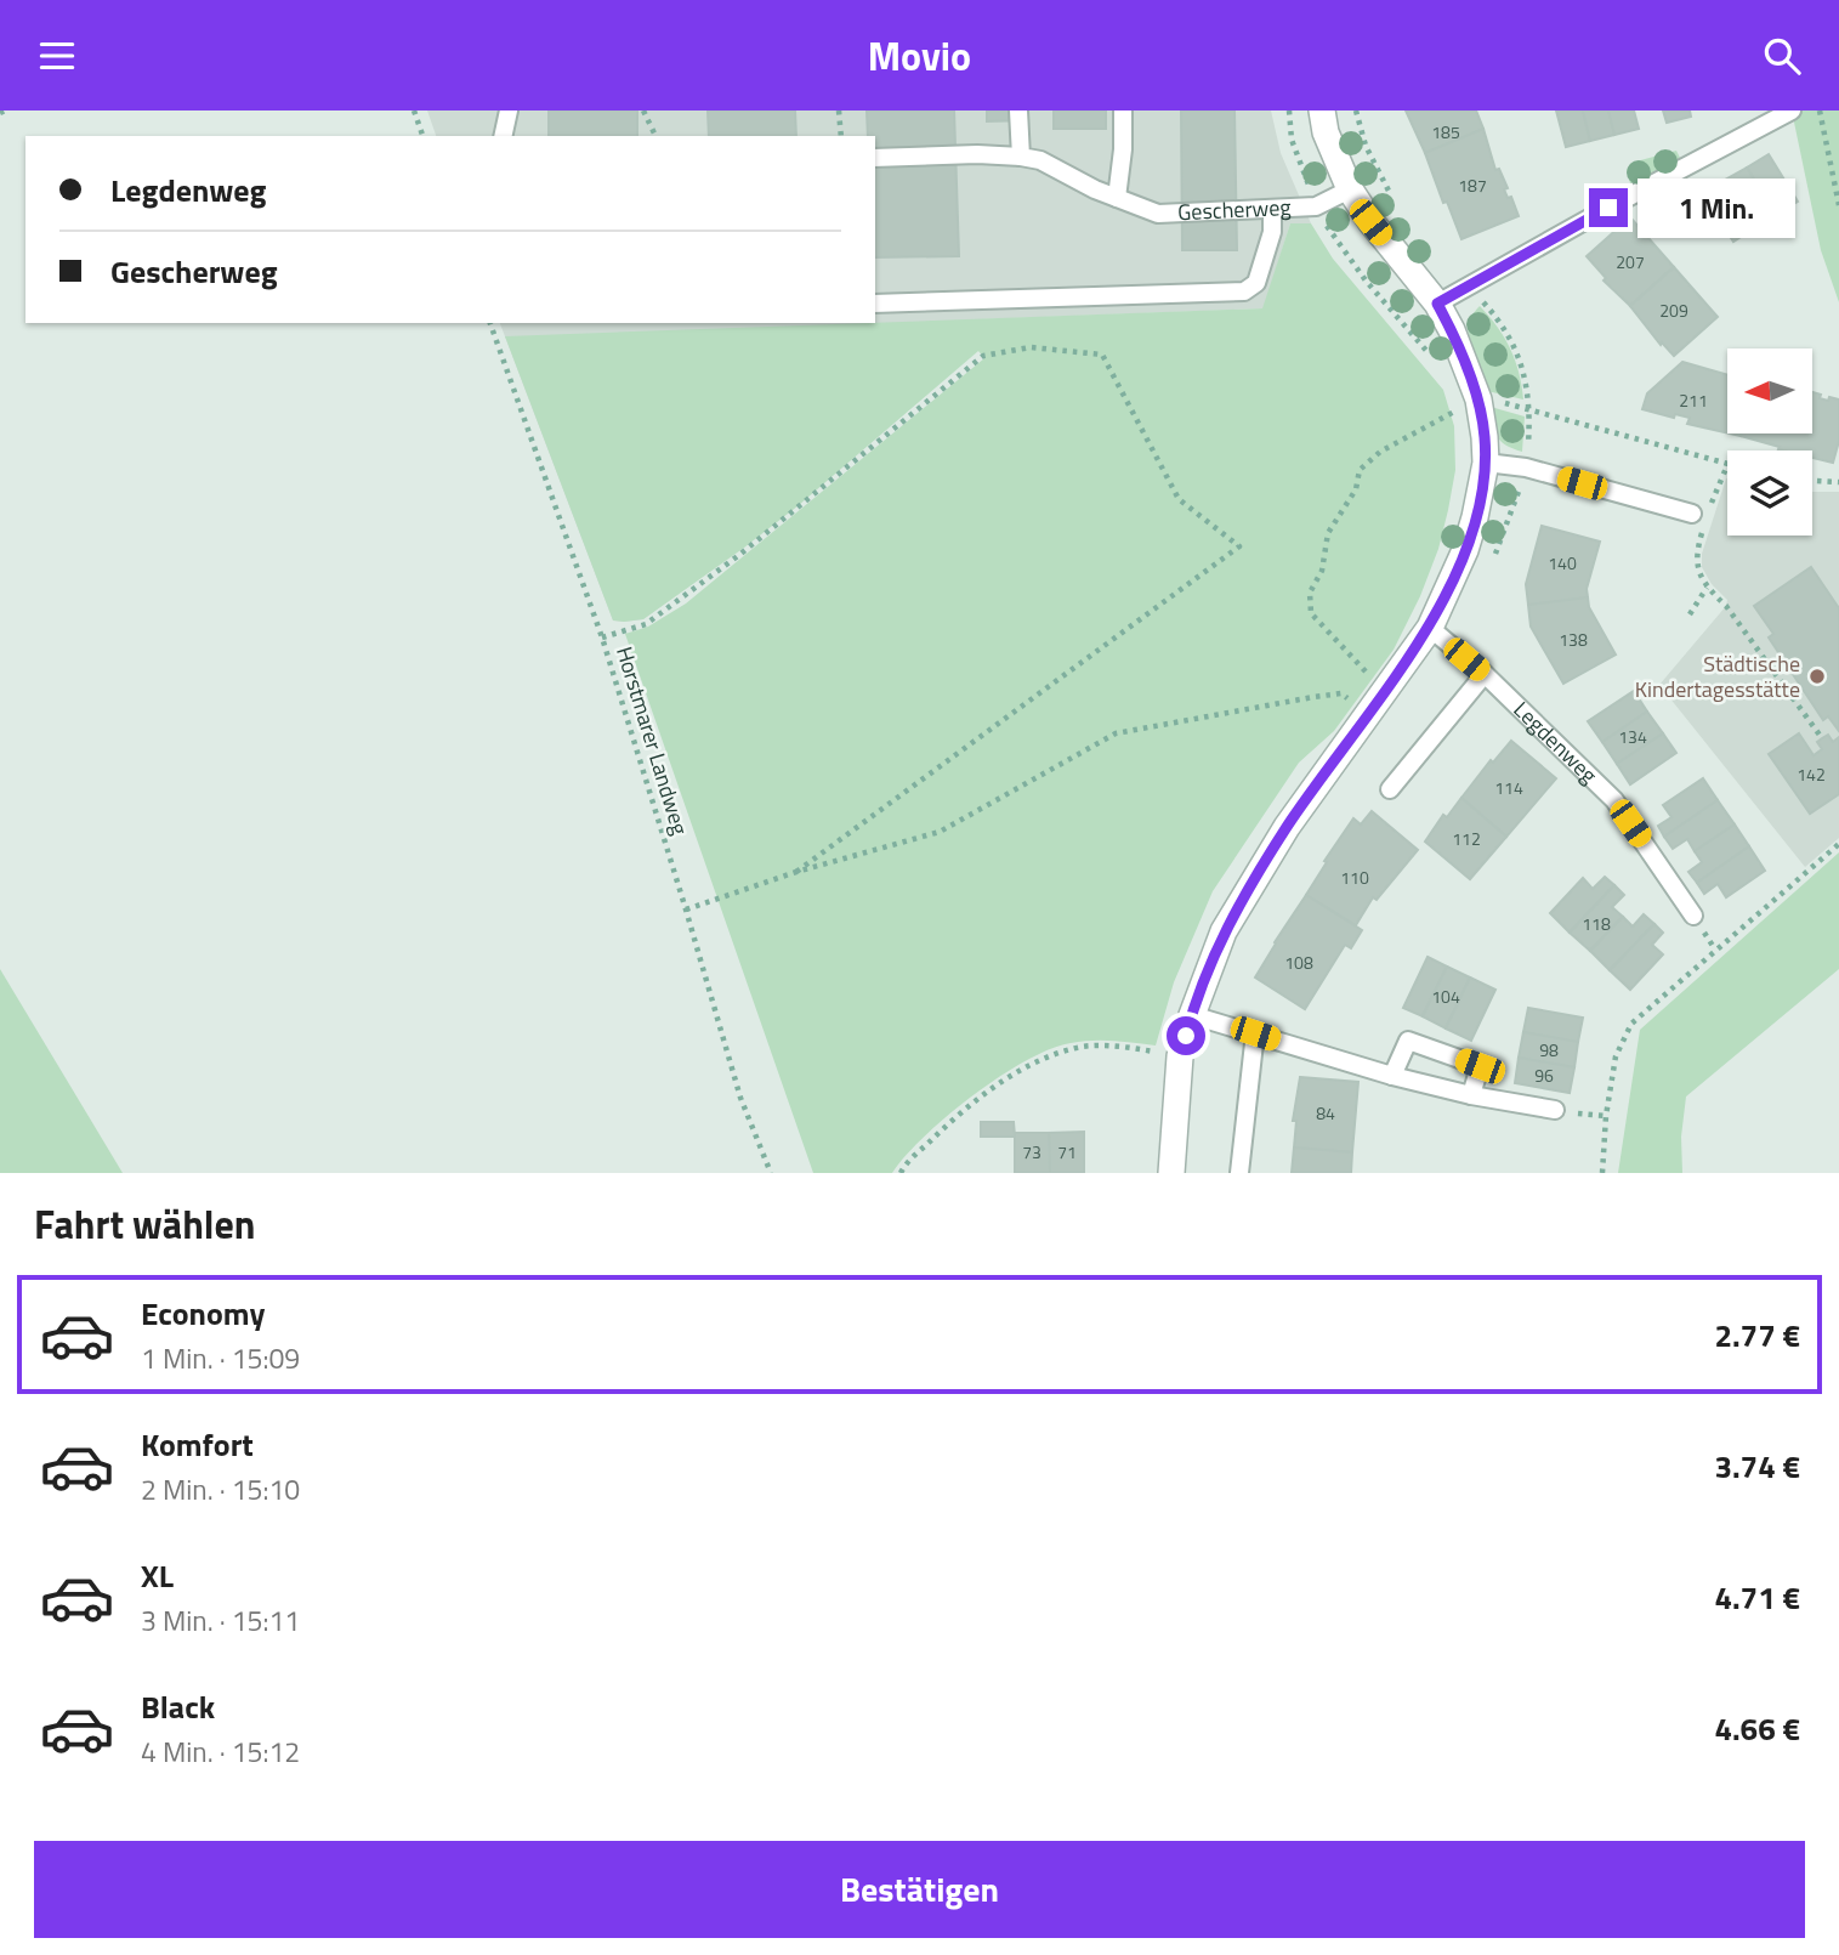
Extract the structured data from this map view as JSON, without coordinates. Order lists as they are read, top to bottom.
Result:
{
  "streets": {
    "lane": ["Gescherweg", "Legdenweg"],
    "path": ["Horstmarer Landweg"]
  },
  "places": ["Städtische Kindertagesstätte"],
  "house_numbers": [
    "185",
    "187",
    "207",
    "209",
    "211",
    "140",
    "138",
    "134",
    "142",
    "114",
    "112",
    "110",
    "118",
    "108",
    "104",
    "98",
    "96",
    "84",
    "73",
    "71"
  ],
  "north": "left",
  "page": {
    "header": "Movio",
    "banner": ["Legdenweg", "Gescherweg"],
    "bubble": "1 Min.",
    "heading": "Fahrt wählen",
    "list": [
      {
        "name": "Economy",
        "note": "1 Min. · 15:09",
        "value": "2.77 €"
      },
      {
        "name": "Komfort",
        "note": "2 Min. · 15:10",
        "value": "3.74 €"
      },
      {
        "name": "XL",
        "note": "3 Min. · 15:11",
        "value": "4.71 €"
      },
      {
        "name": "Black",
        "note": "4 Min. · 15:12",
        "value": "4.66 €"
      }
    ],
    "buttons": "Bestätigen"
  }
}
